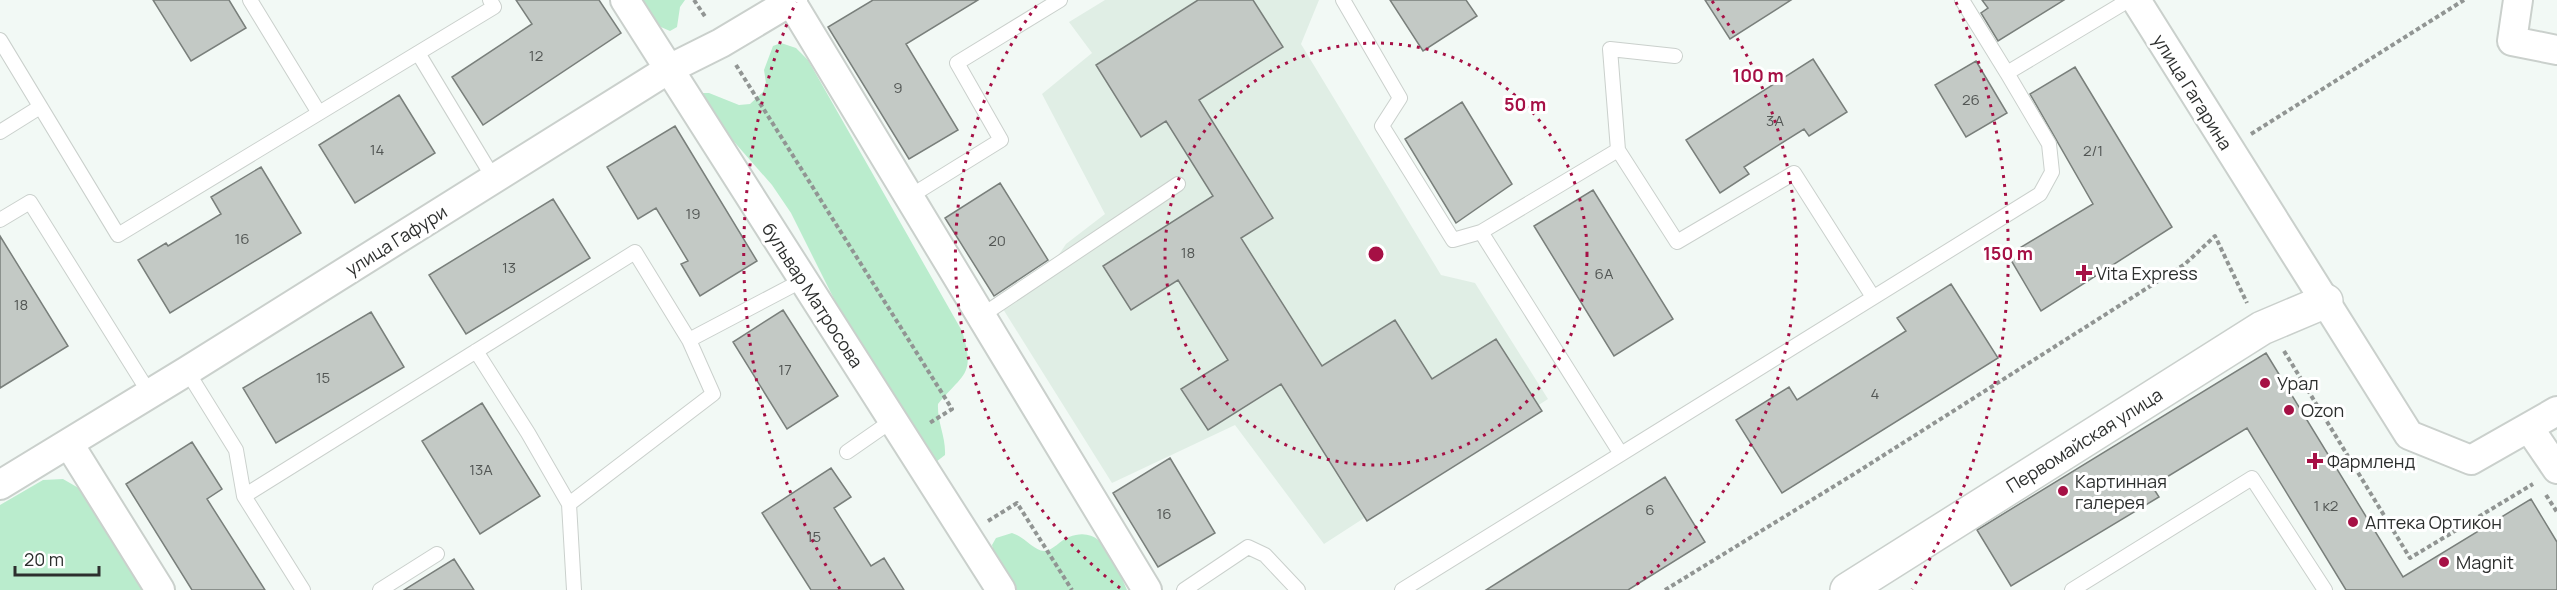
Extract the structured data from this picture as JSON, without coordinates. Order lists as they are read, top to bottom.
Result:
{
  "streets": {
    "street": [
      "улица Гагарина",
      "улица Гафури",
      "бульвар Матросова",
      "Первомайская улица"
    ]
  },
  "crossings": [
    ["улица Гагарина", "Первомайская улица"],
    ["улица Гафури", "бульвар Матросова"]
  ],
  "places": {
    "health": ["Vita Express", "Фармленд"],
    "other": [
      "Урал",
      "Ozon",
      "Картинная галерея",
      "Аптека Ортикон",
      "Magnit"
    ]
  },
  "house_numbers": [
    "12",
    "9",
    "26",
    "3А",
    "14",
    "2/1",
    "19",
    "16",
    "20",
    "18",
    "13",
    "6А",
    "18",
    "17",
    "15",
    "4",
    "13А",
    "1 к2",
    "6",
    "16",
    "15"
  ],
  "scale_bar": "20 m",
  "rings": ["100 m", "50 m", "150 m"]
}
